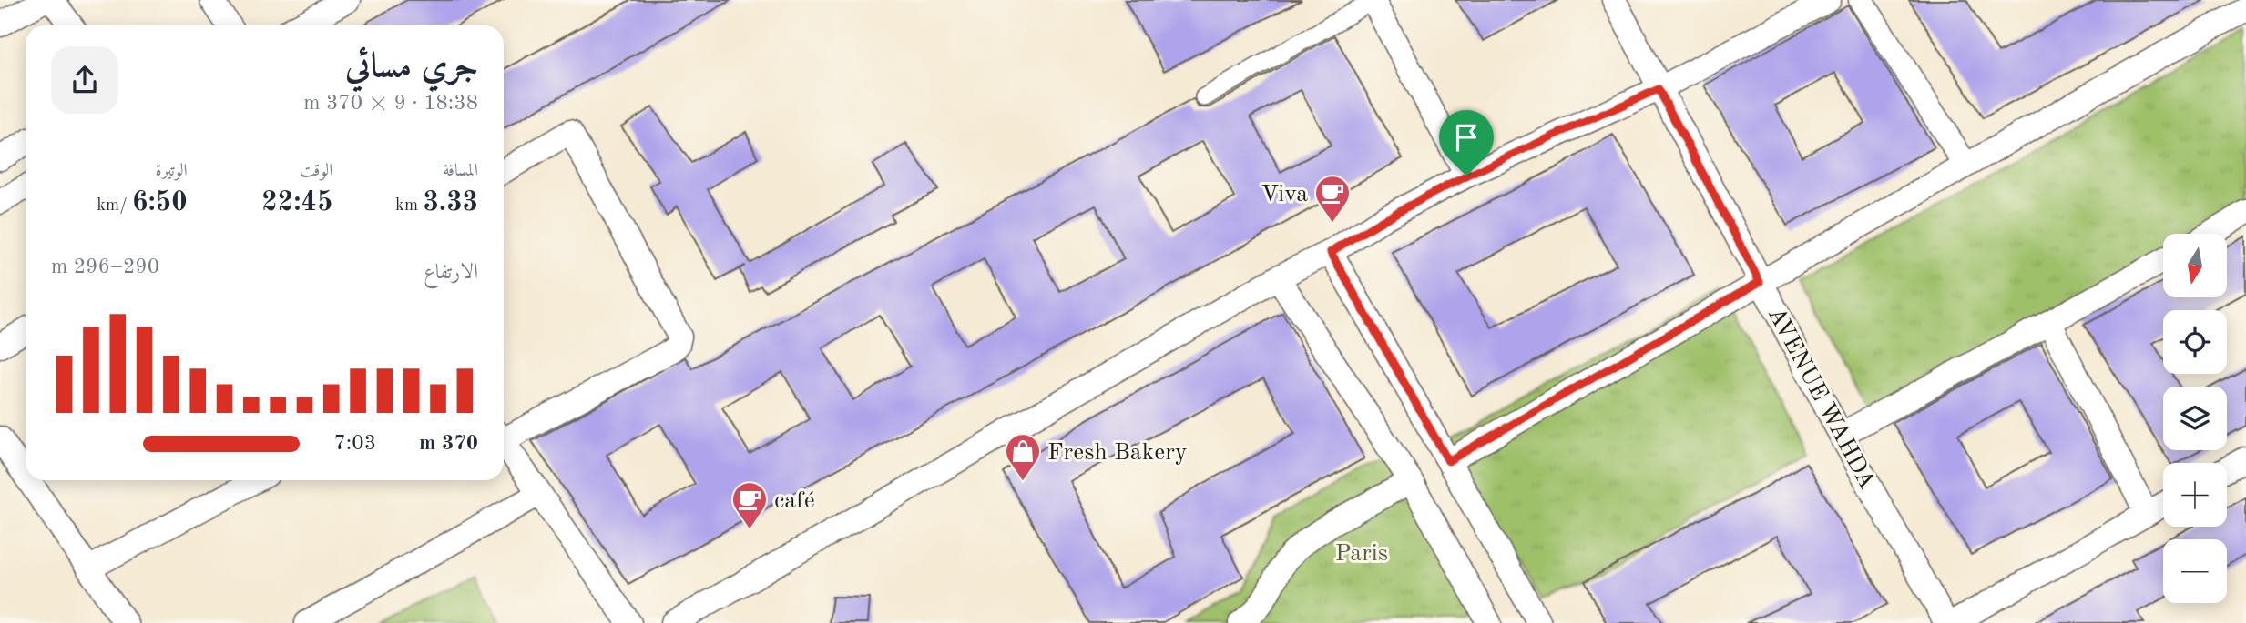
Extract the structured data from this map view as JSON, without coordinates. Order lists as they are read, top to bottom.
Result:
{
  "streets": {
    "street": ["AVENUE WAHDA"]
  },
  "parks": ["Paris"],
  "places": {
    "cafe": ["Viva", "café"],
    "shop": ["Fresh Bakery"]
  },
  "north": "bottom",
  "page": {
    "heading": ["جري مسائي", "18:38 · 9 × 370 m"],
    "stats": [
      ["المسافة", "3.33 km"],
      ["الوقت", "22:45"],
      ["الوتيرة", "6:50 /km"]
    ],
    "map_buttons": ["+", "−"],
    "chart": ["الارتفاع", "290–296 m"],
    "list": [
      {
        "name": "370 m",
        "note": "7:03"
      }
    ]
  }
}
